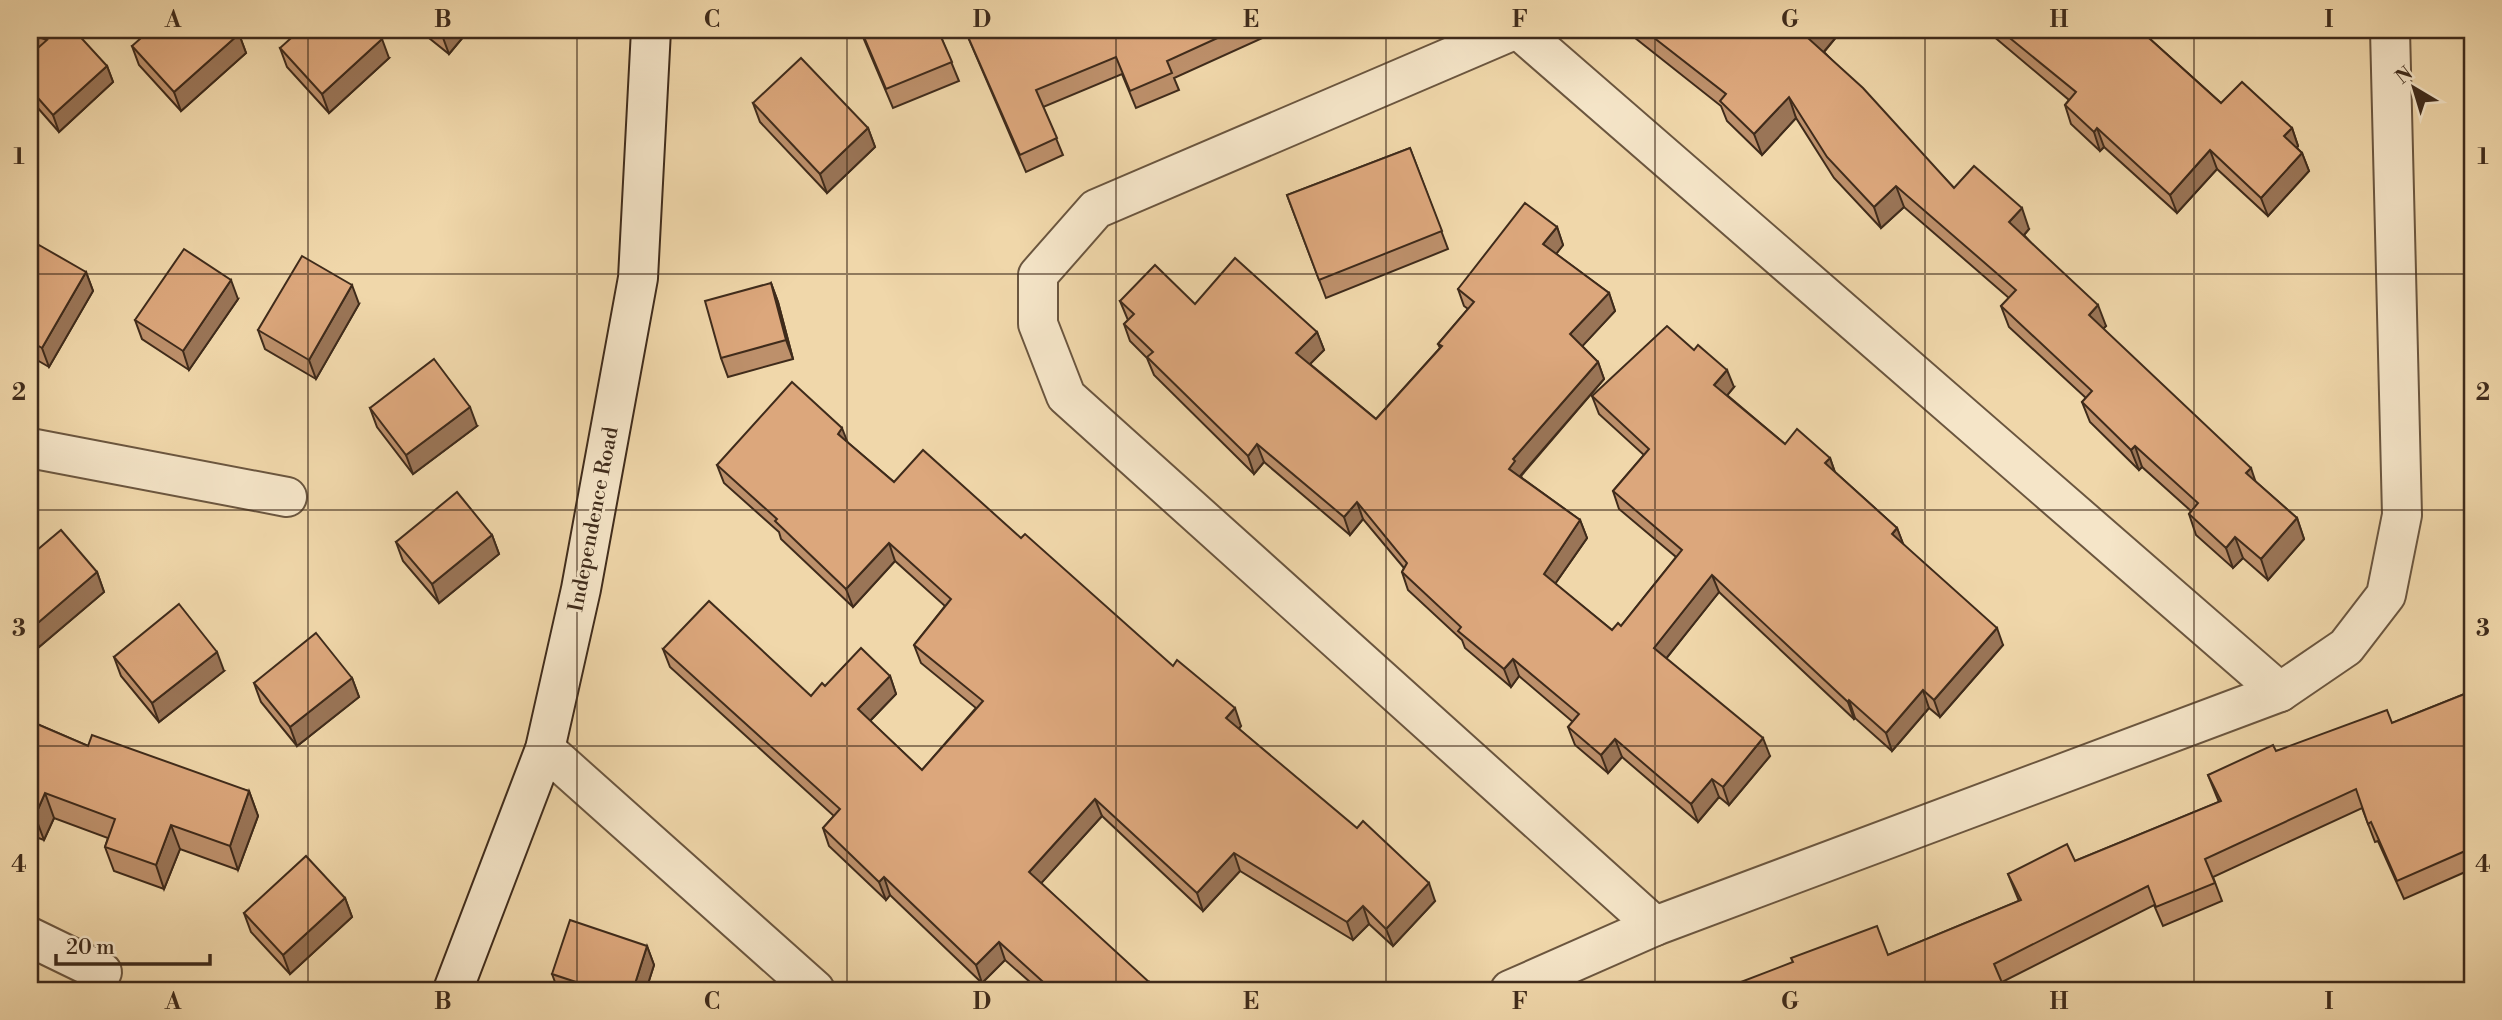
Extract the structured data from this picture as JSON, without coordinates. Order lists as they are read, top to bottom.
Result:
{
  "streets": {
    "street": ["Independence Road"]
  },
  "scale_bar": "20 m",
  "north": "top left",
  "grid": {
    "columns": [
      "A",
      "B",
      "C",
      "D",
      "E",
      "F",
      "G",
      "H",
      "I"
    ],
    "rows": [
      "1",
      "2",
      "3",
      "4"
    ]
  }
}
